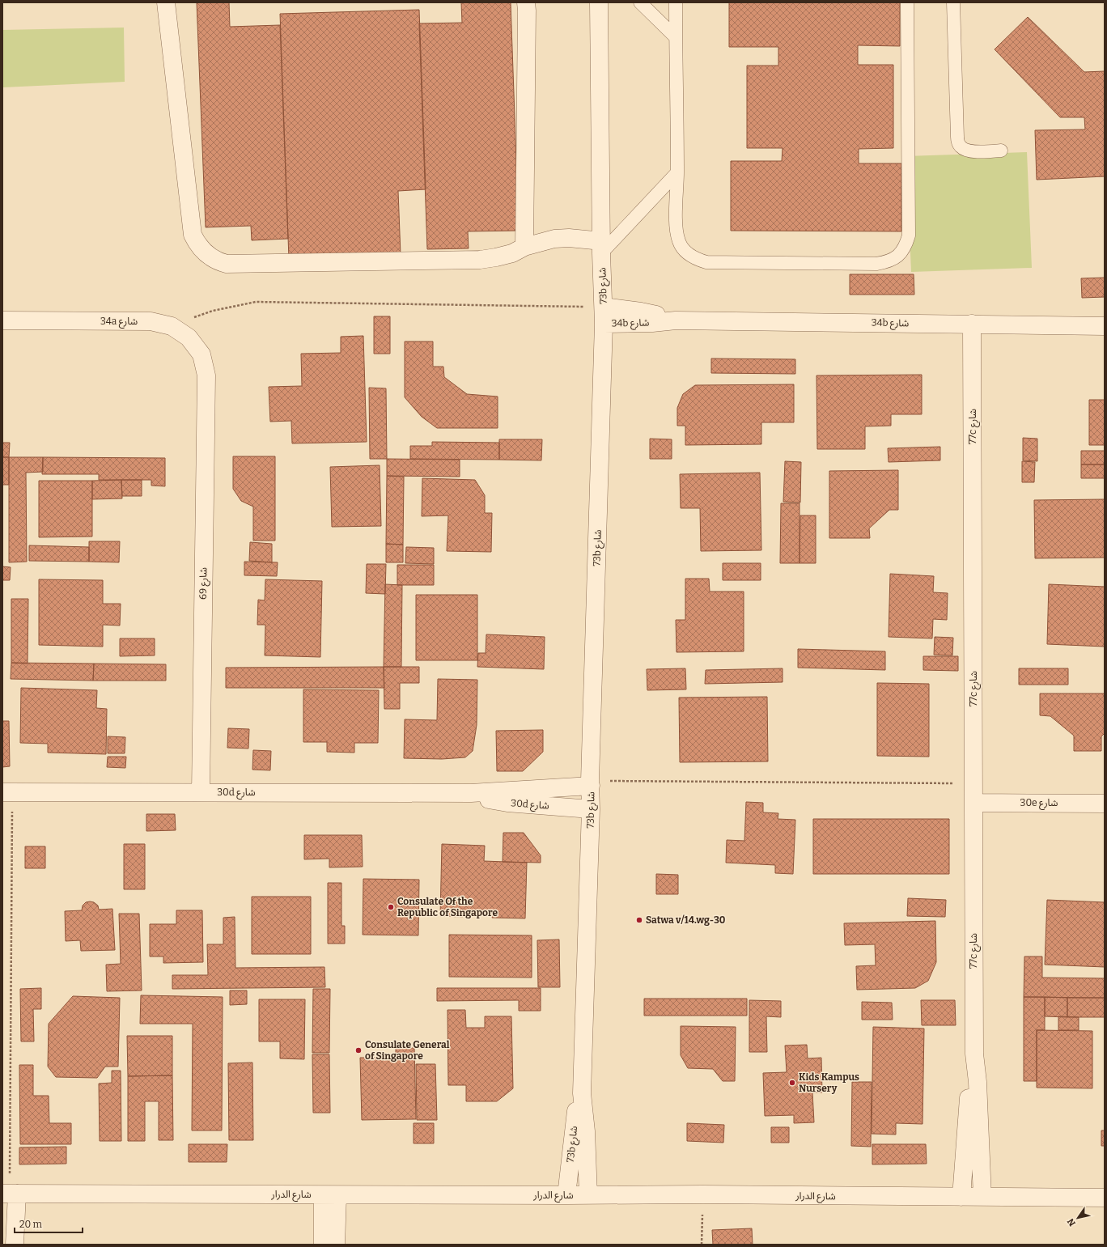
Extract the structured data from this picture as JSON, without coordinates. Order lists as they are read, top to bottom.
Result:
{
  "streets": {
    "street": [
      "73b شارع",
      "34a شارع",
      "34b شارع",
      "77c شارع",
      "شارع 69",
      "30d شارع",
      "30e شارع",
      "شارع الدرار"
    ]
  },
  "crossings": [
    ["73b شارع", "34b شارع"],
    ["73b شارع", "30d شارع"],
    ["73b شارع", "شارع الدرار"],
    ["34a شارع", "شارع 69"],
    ["34b شارع", "77c شارع"],
    ["77c شارع", "30e شارع"],
    ["77c شارع", "شارع الدرار"],
    ["شارع 69", "30d شارع"]
  ],
  "places": [
    "Consulate Of the Republic of Singapore",
    "Satwa v/14.wg-30",
    "Consulate General of Singapore",
    "Kids Kampus Nursery"
  ],
  "scale_bar": "20 m",
  "north": "bottom left"
}
